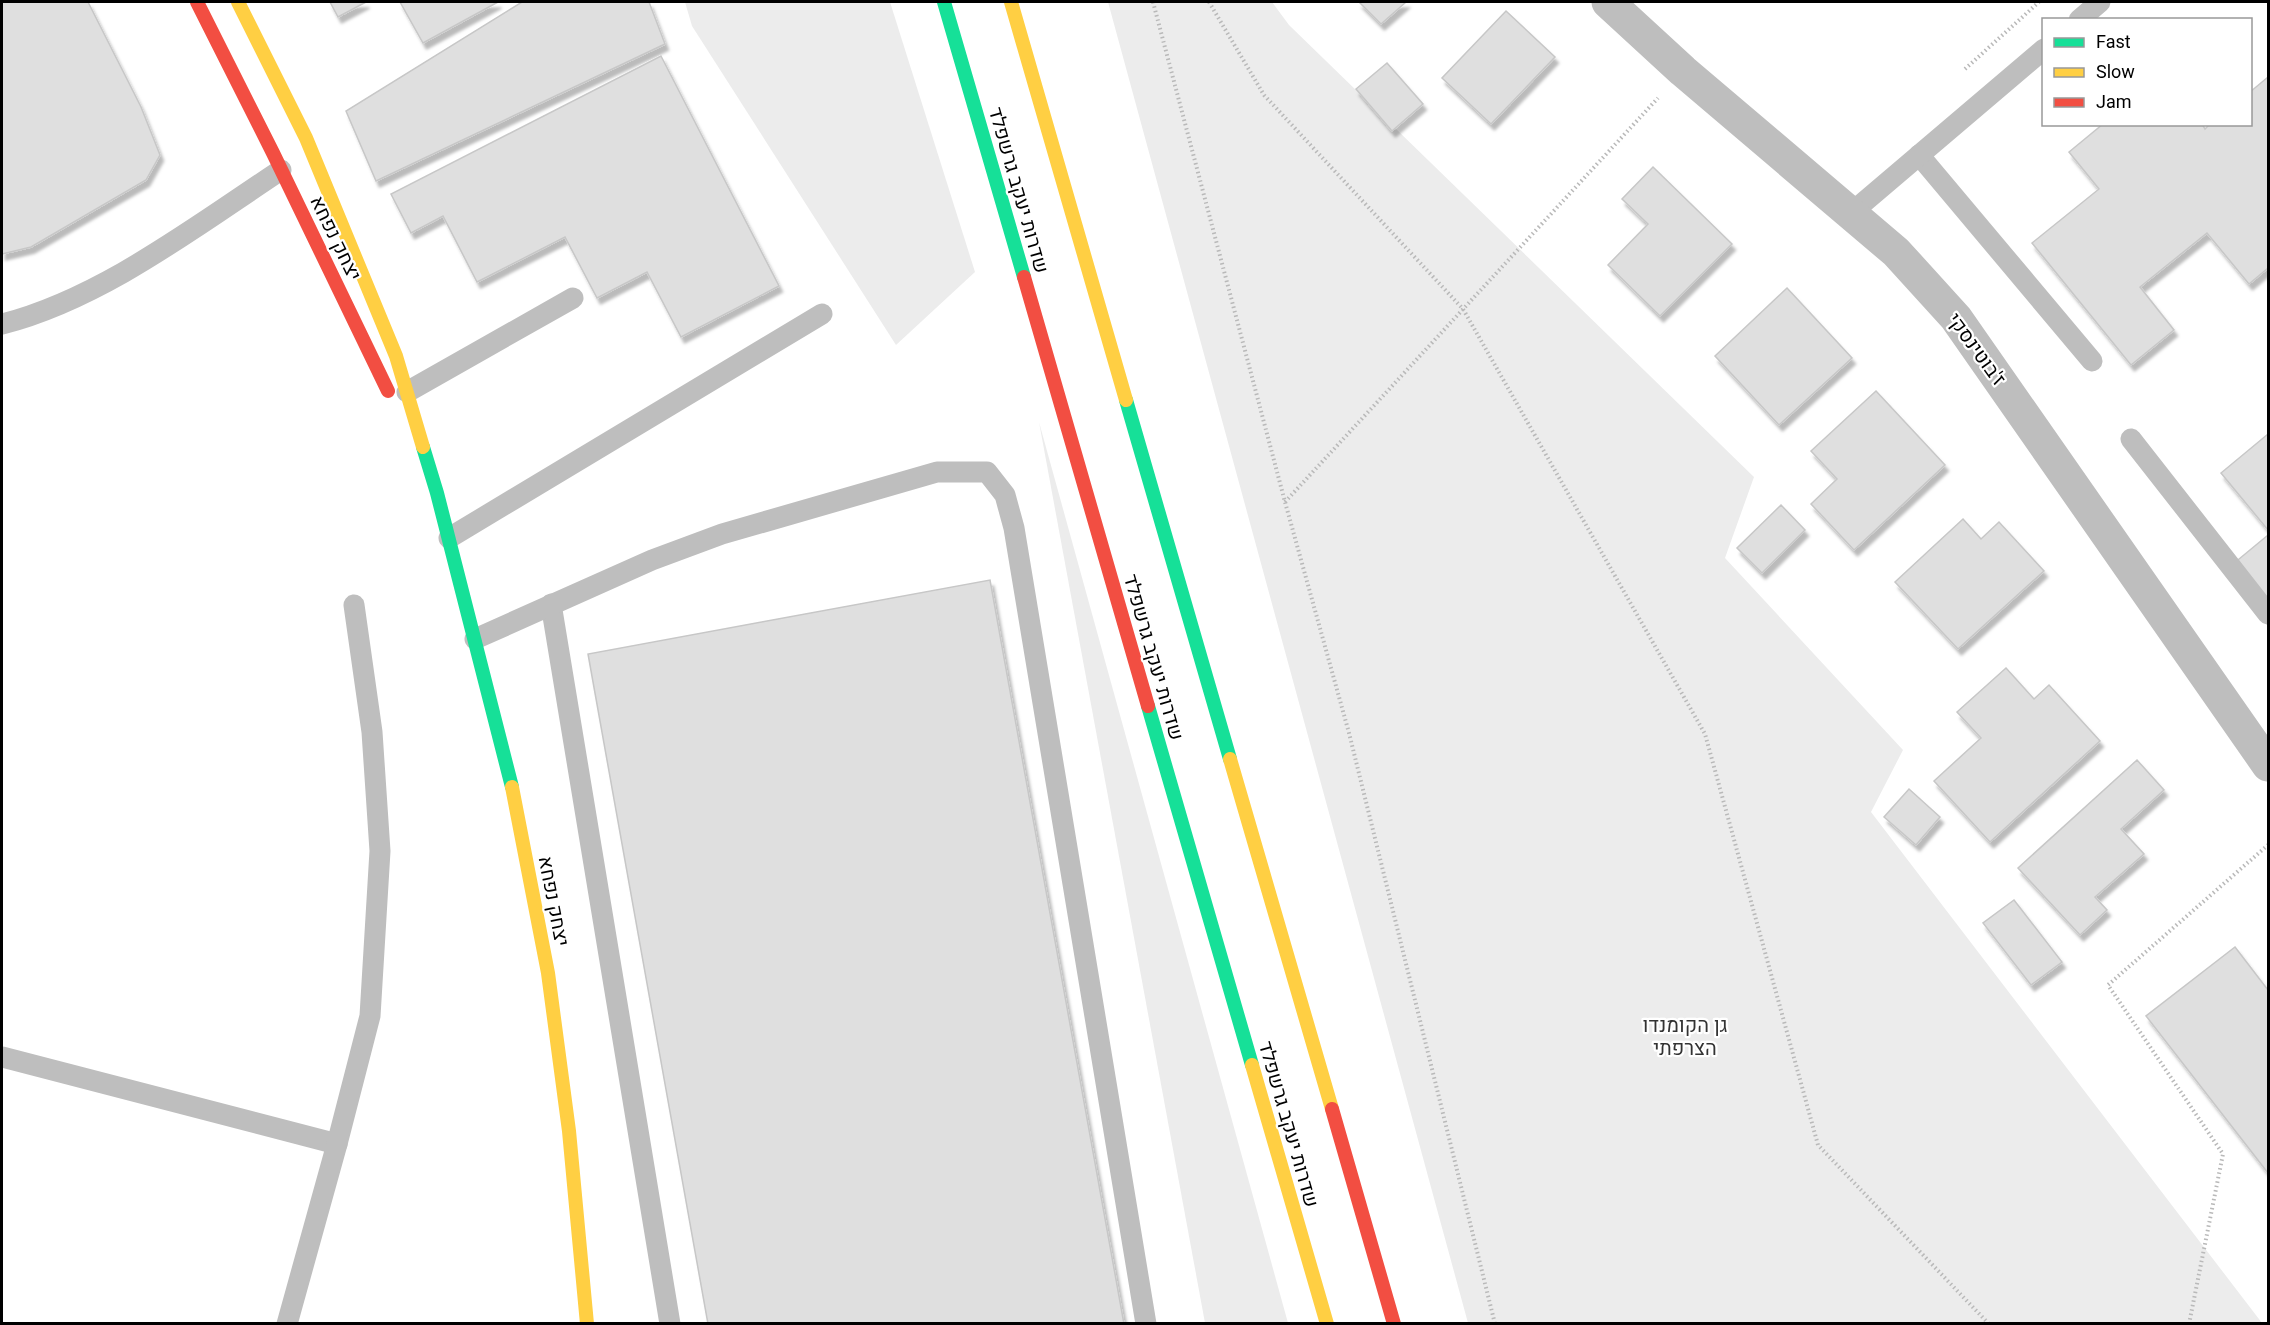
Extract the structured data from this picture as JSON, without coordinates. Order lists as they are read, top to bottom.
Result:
{
  "streets": {
    "main road": ["שדרות יעקב גרשפלד", "יצחק נפחא"],
    "street": ["ז'בוטינסקי"]
  },
  "parks": ["גן הקומנדו הצרפתי"],
  "legend": ["Fast", "Slow", "Jam"]
}
